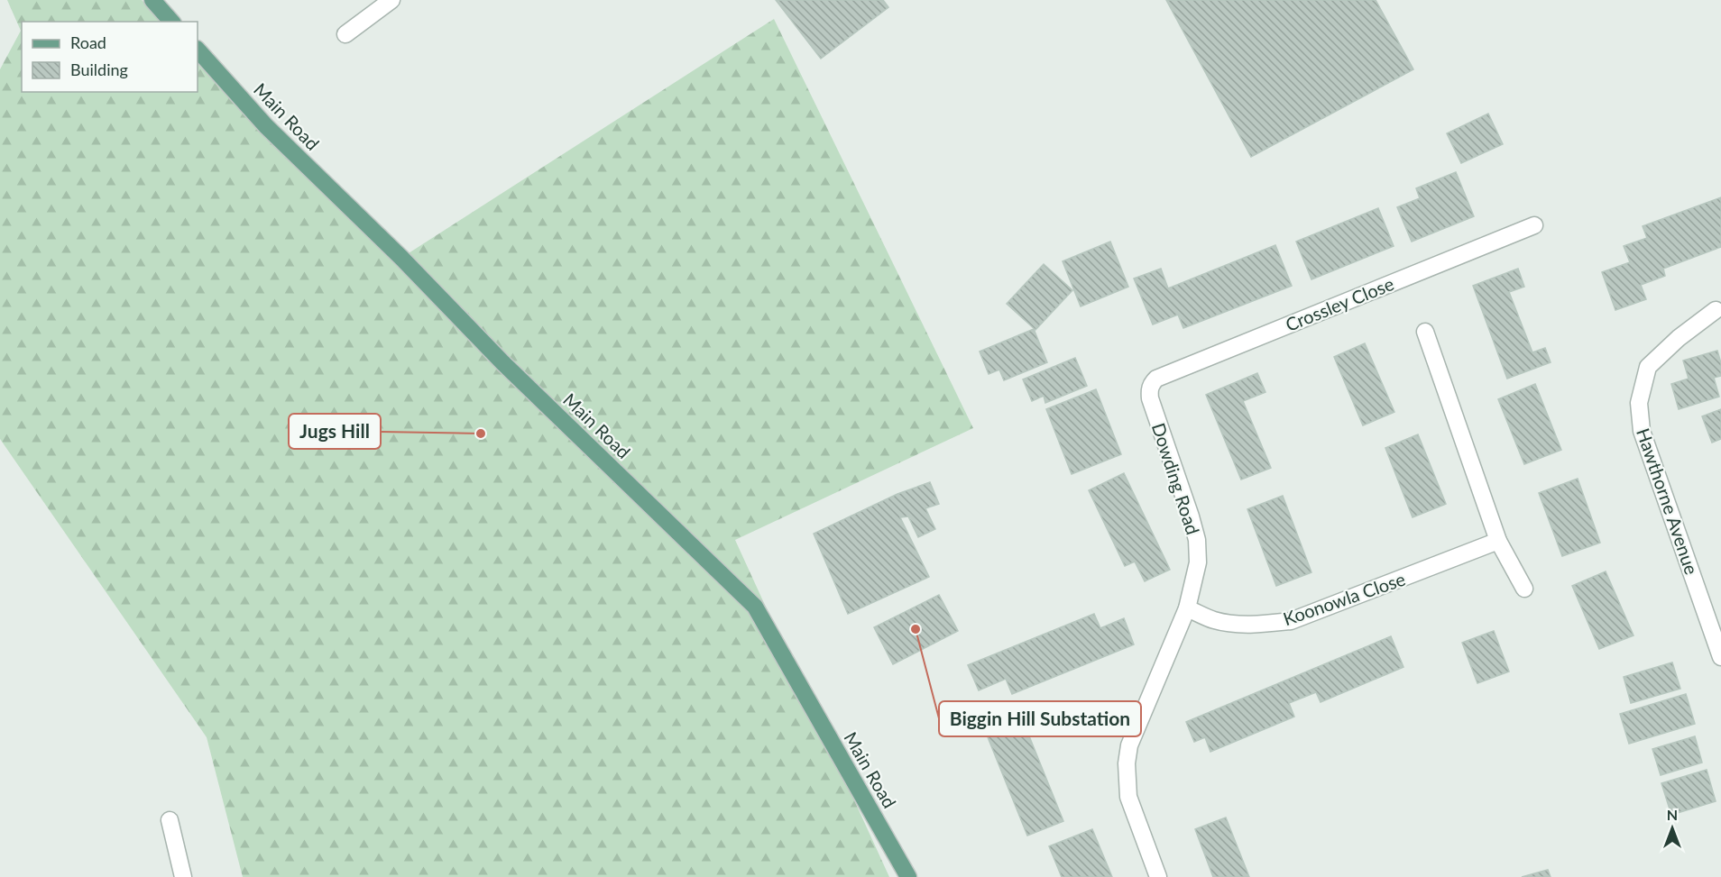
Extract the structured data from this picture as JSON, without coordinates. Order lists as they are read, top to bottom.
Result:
{
  "streets": {
    "main road": ["Main Road"],
    "street": [
      "Crossley Close",
      "Dowding Road",
      "Hawthorne Avenue",
      "Koonowla Close"
    ]
  },
  "crossings": [
    ["Crossley Close", "Dowding Road"],
    ["Dowding Road", "Koonowla Close"]
  ],
  "places": ["Jugs Hill", "Biggin Hill Substation"],
  "legend": ["Road", "Building"],
  "north": "top"
}
